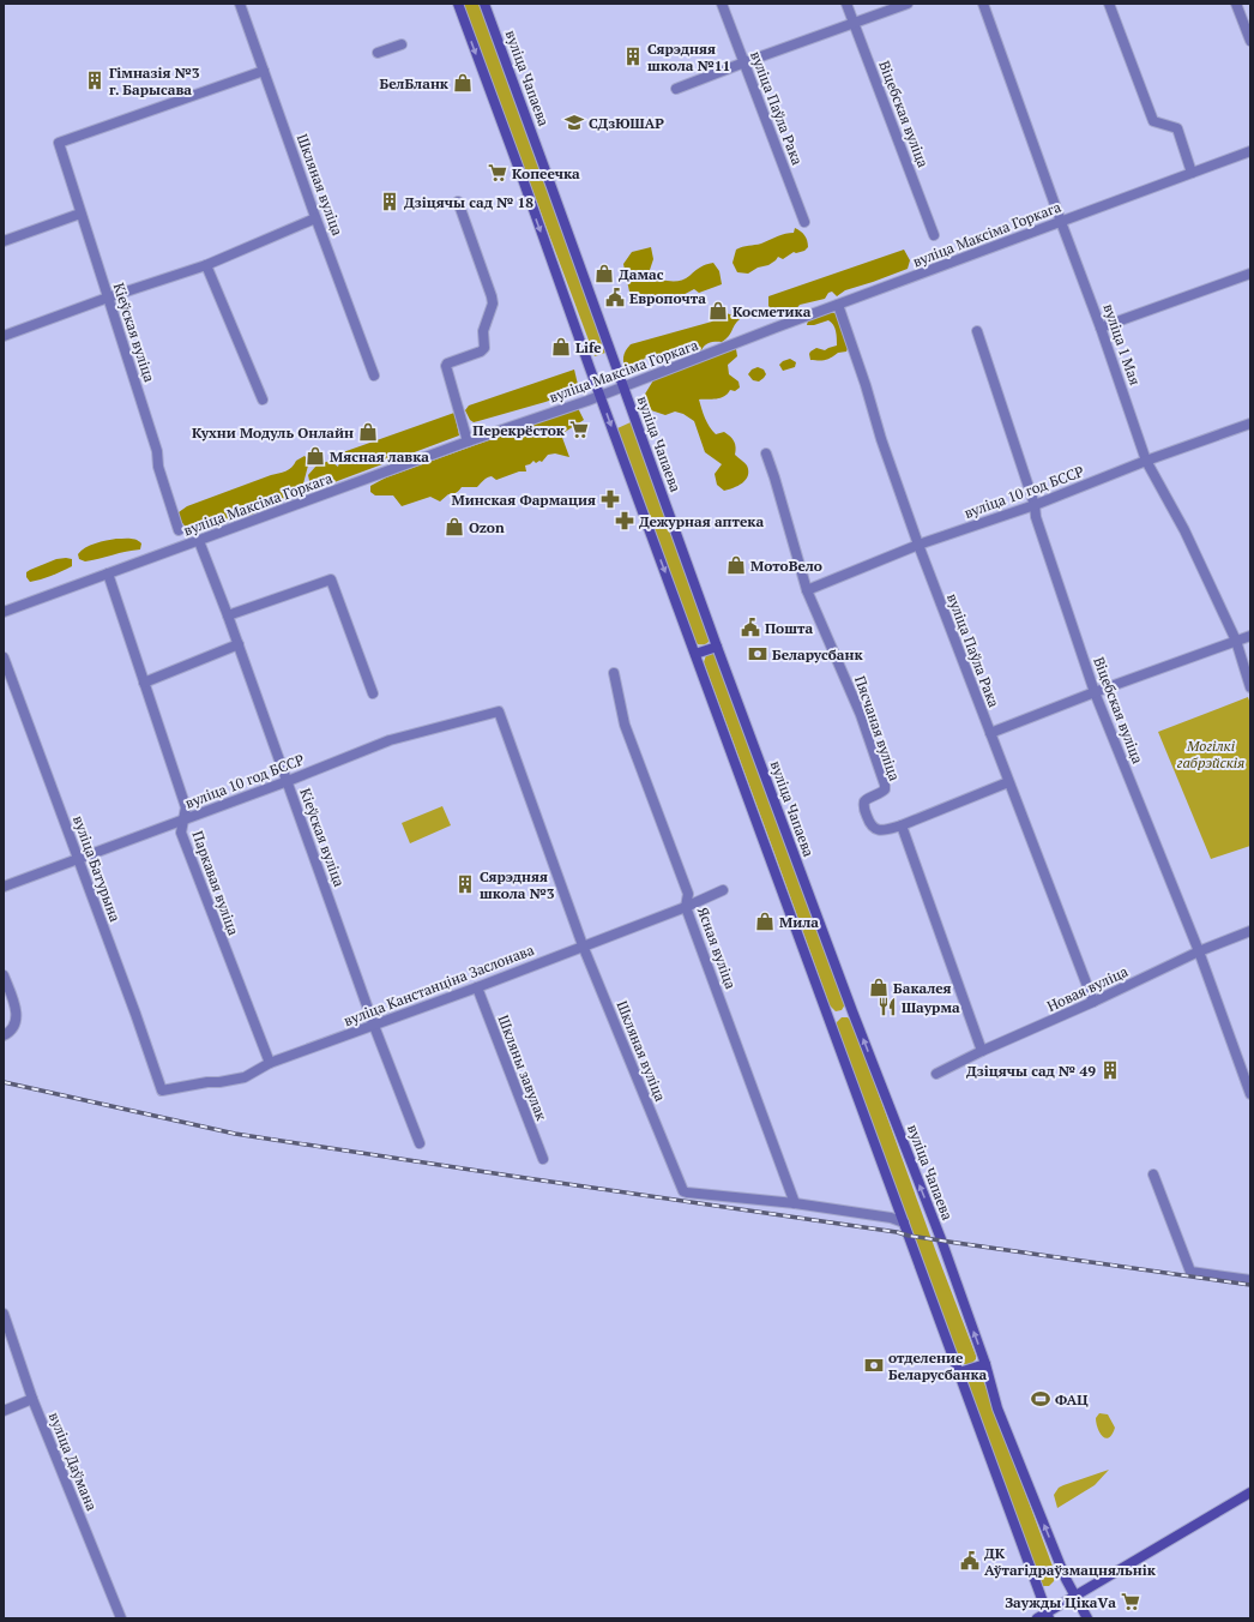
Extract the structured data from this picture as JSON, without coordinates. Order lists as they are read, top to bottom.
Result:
{
  "streets": {
    "main road": ["вуліца Чапаева"],
    "street": [
      "вуліца Паўла Рака",
      "Віцебская вуліца",
      "Шкляная вуліца",
      "вуліца Максіма Горкага",
      "Кіеўская вуліца",
      "вуліца 1 Мая",
      "вуліца 10 год БССР",
      "Пясчаная вуліца",
      "вуліца Батурына",
      "Паркавая вуліца",
      "Ясная вуліца",
      "вуліца Канстанціна Заслонава",
      "Новая вуліца",
      "Шкляны завулак",
      "вуліца Даўмана"
    ]
  },
  "crossings": [
    ["вуліца Чапаева", "вуліца Максіма Горкага"],
    ["вуліца Паўла Рака", "вуліца Максіма Горкага"],
    ["вуліца Паўла Рака", "вуліца 10 год БССР"],
    ["вуліца Паўла Рака", "Новая вуліца"],
    ["Віцебская вуліца", "вуліца 10 год БССР"],
    ["Віцебская вуліца", "Новая вуліца"],
    ["Шкляная вуліца", "Кіеўская вуліца"],
    ["Шкляная вуліца", "вуліца 10 год БССР"],
    ["Шкляная вуліца", "Ясная вуліца"],
    ["Шкляная вуліца", "вуліца Канстанціна Заслонава"],
    ["вуліца Максіма Горкага", "Кіеўская вуліца"],
    ["вуліца Максіма Горкага", "вуліца 1 Мая"],
    ["вуліца Максіма Горкага", "Паркавая вуліца"],
    ["Кіеўская вуліца", "вуліца 10 год БССР"],
    ["Кіеўская вуліца", "вуліца Канстанціна Заслонава"],
    ["вуліца 1 Мая", "вуліца 10 год БССР"],
    ["вуліца 10 год БССР", "Пясчаная вуліца"],
    ["вуліца 10 год БССР", "вуліца Батурына"],
    ["вуліца 10 год БССР", "Паркавая вуліца"],
    ["вуліца Батурына", "вуліца Канстанціна Заслонава"],
    ["Паркавая вуліца", "вуліца Канстанціна Заслонава"],
    ["Ясная вуліца", "вуліца Канстанціна Заслонава"],
    ["вуліца Канстанціна Заслонава", "Шкляны завулак"]
  ],
  "parks": ["Могілкі габрэйскія"],
  "places": {
    "building": [
      "Сярэдняя школа №11",
      "Гімназія №3 г. Барысава",
      "Дзіцячы сад № 18",
      "Сярэдняя школа №3",
      "Дзіцячы сад № 49"
    ],
    "shop": [
      "БелБланк",
      "Дамас",
      "Косметика",
      "Life",
      "Кухни Модуль Онлайн",
      "Мясная лавка",
      "Ozon",
      "МотоВело",
      "Мила",
      "Бакалея"
    ],
    "school or university": ["СДзЮШАР"],
    "supermarket": ["Копеечка", "Перекрёсток", "Заужды ЦікаVа"],
    "public building": ["Европочта", "Пошта", "ДК Аўтагідраўзмацняльнік"],
    "pharmacy": ["Минская Фармация", "Дежурная аптека"],
    "bank": ["Беларусбанк", "отделение Беларусбанка"],
    "restaurant": ["Шаурма"],
    "sports": ["ФАЦ"]
  }
}
